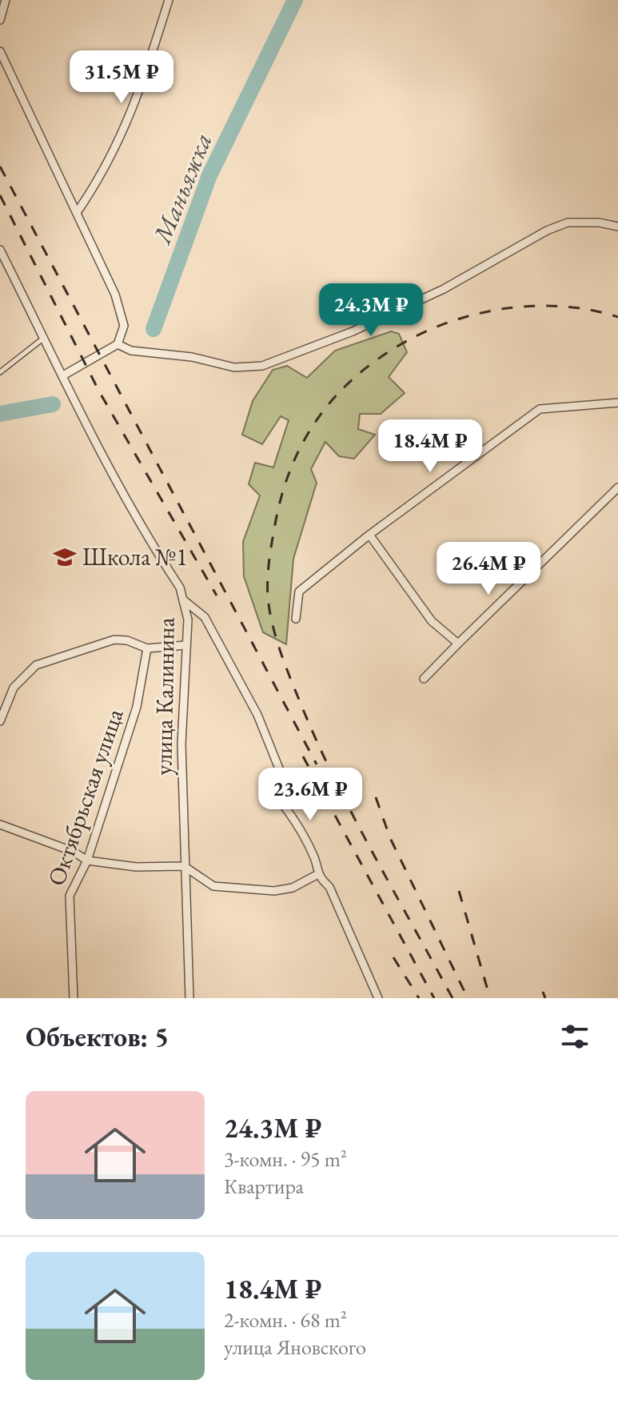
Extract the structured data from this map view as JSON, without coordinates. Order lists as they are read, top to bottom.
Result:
{
  "streets": {
    "street": ["улица Калинина", "Октябрьская улица"]
  },
  "water": ["Маньяжка"],
  "places": {
    "school or university": ["Школа №1"]
  },
  "page": {
    "price": [
      "31.5M ₽",
      "24.3M ₽",
      "18.4M ₽",
      "26.4M ₽",
      "23.6M ₽"
    ],
    "heading": "Объектов: 5",
    "list": [
      {
        "name": "24.3M ₽",
        "note": "3-комн. · 95 m² · Квартира"
      },
      {
        "name": "18.4M ₽",
        "note": "2-комн. · 68 m² · улица Яновского"
      }
    ]
  }
}
